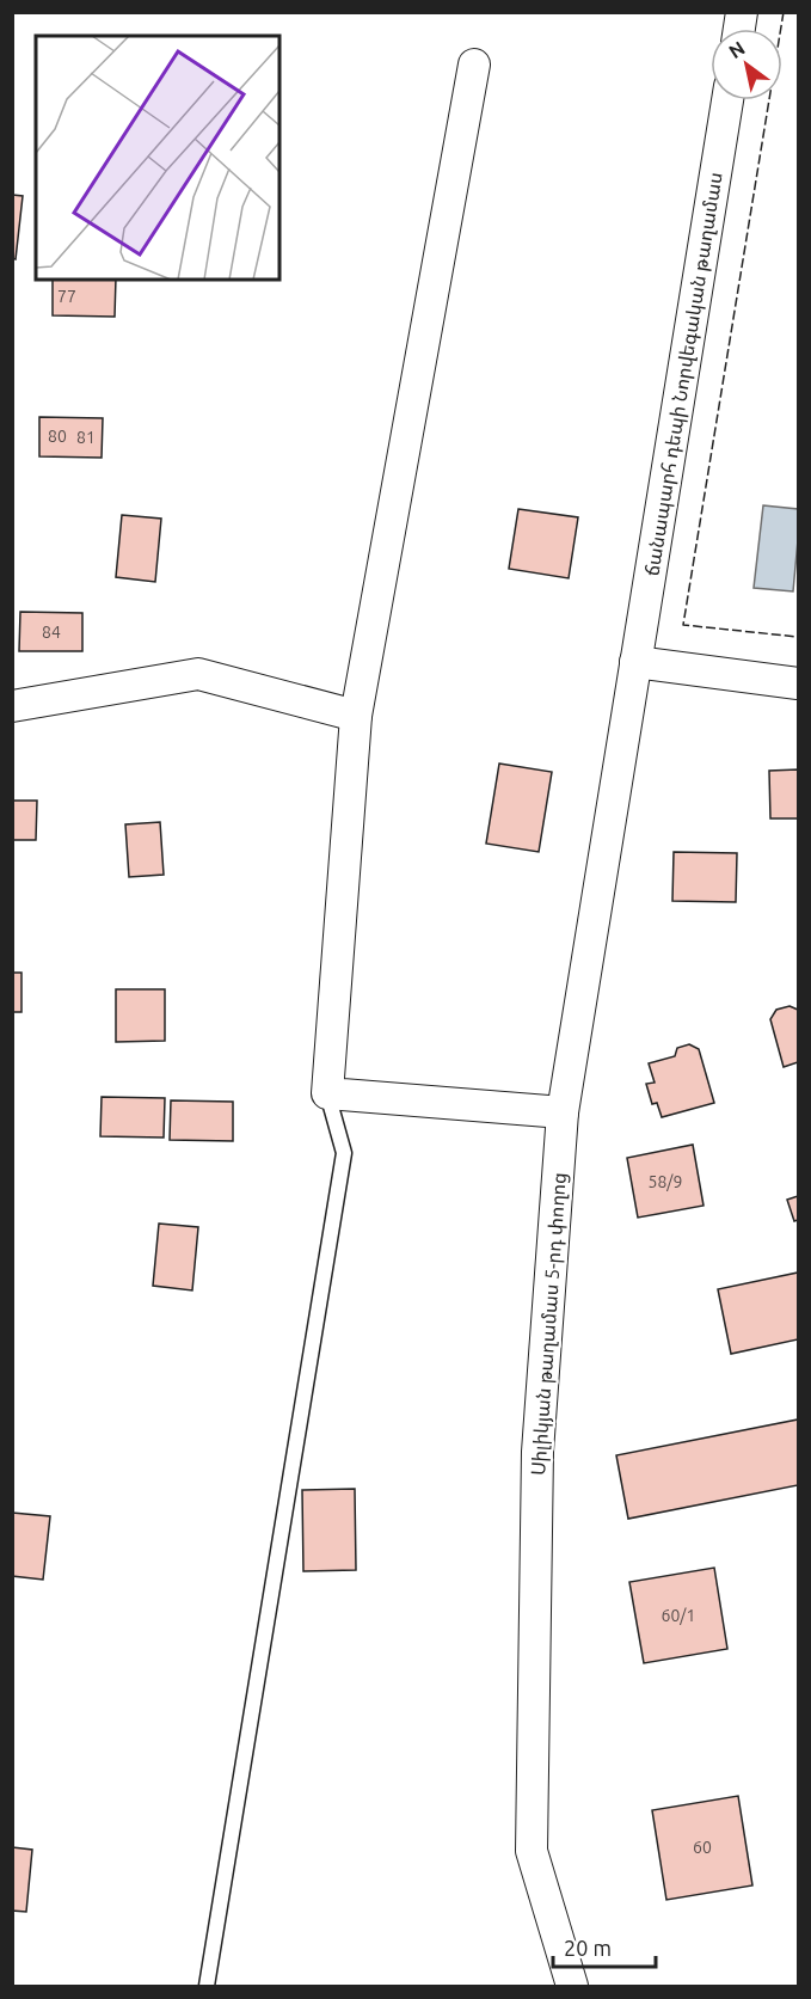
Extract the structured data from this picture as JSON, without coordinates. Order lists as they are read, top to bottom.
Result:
{
  "streets": {
    "street": ["ճանապարհ դեպի Նորվեգական թաղամաս", "Սիլիկյան թաղամաս 5-րդ փողոց"]
  },
  "crossings": [
    ["ճանապարհ դեպի Նորվեգական թաղամաս", "Սիլիկյան թաղամաս 5-րդ փողոց"]
  ],
  "house_numbers": [
    "77",
    "80",
    "81",
    "84",
    "58/9",
    "60/1",
    "60"
  ],
  "scale_bar": "20 m",
  "north": "top left"
}
